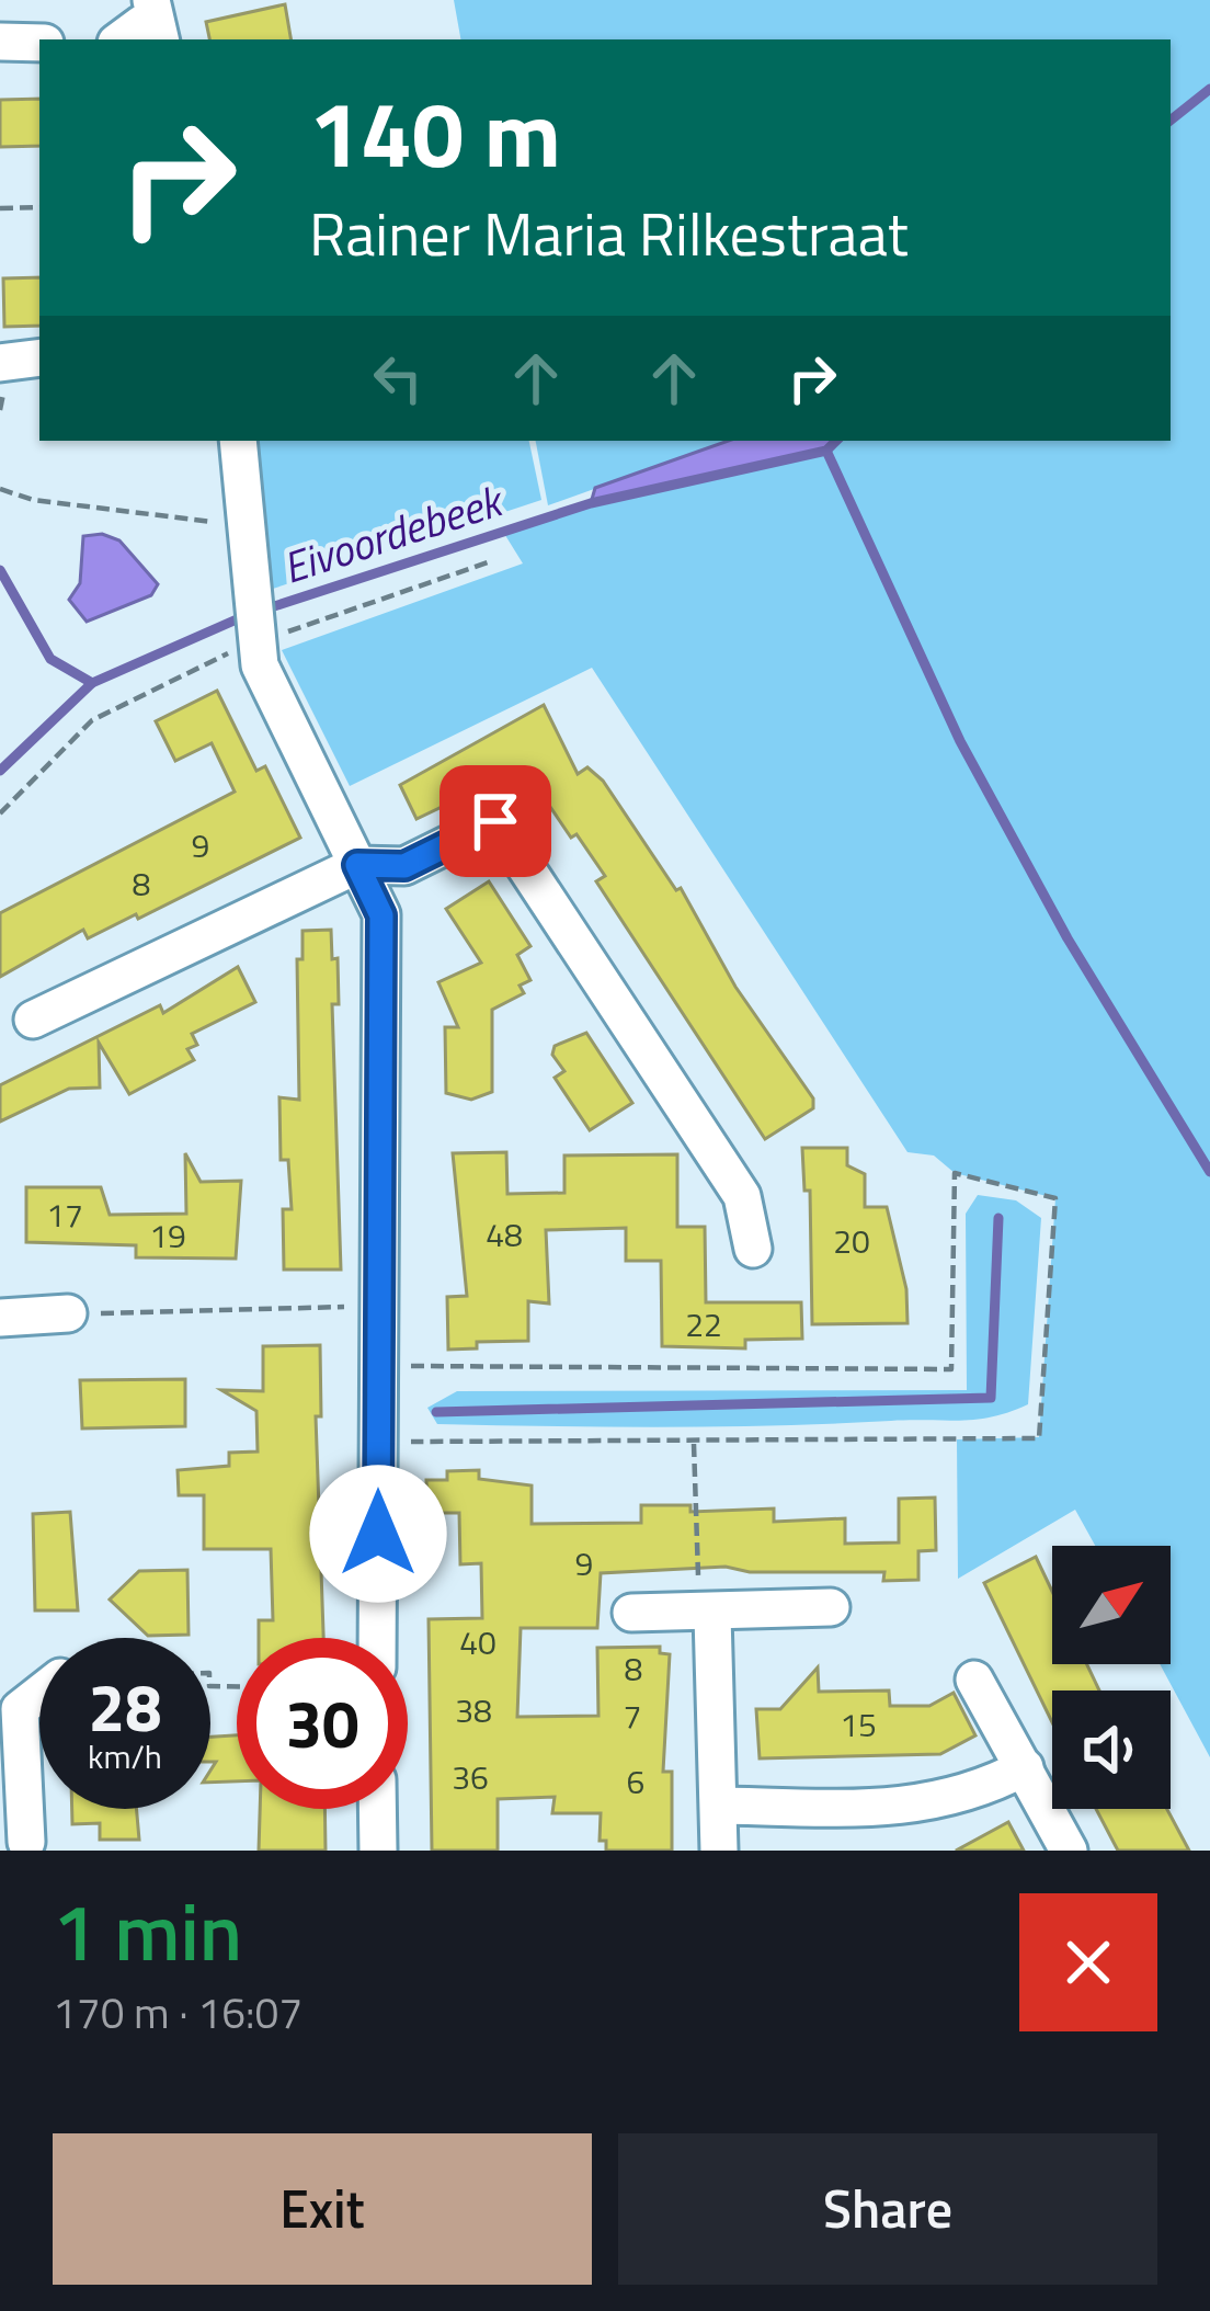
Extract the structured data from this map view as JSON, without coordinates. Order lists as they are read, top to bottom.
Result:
{
  "water": ["Eivoordebeek"],
  "house_numbers": [
    "9",
    "8",
    "17",
    "48",
    "19",
    "20",
    "22",
    "9",
    "40",
    "8",
    "38",
    "7",
    "15",
    "36",
    "6"
  ],
  "north": "top right",
  "page": {
    "turn": ["140 m", "Rainer Maria Rilkestraat"],
    "speed": "28 km/h",
    "limit": "30",
    "heading": ["1 min", "170 m · 16:07"],
    "buttons": ["Exit", "Share"]
  }
}
